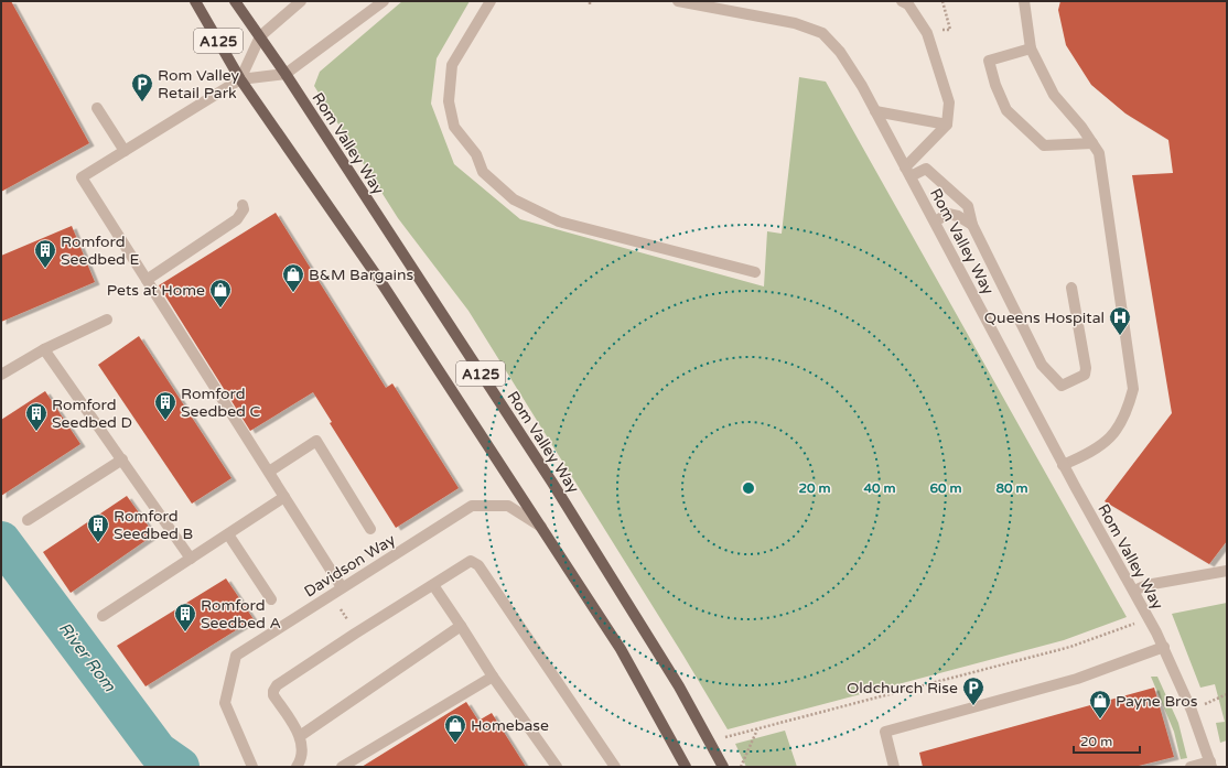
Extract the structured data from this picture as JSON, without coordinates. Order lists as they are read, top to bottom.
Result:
{
  "streets": {
    "main road": ["A125", "Rom Valley Way"],
    "street": ["Davidson Way"]
  },
  "crossings": [
    ["A125", "Davidson Way"]
  ],
  "water": ["River Rom"],
  "places": {
    "parking": ["Rom Valley Retail Park", "Oldchurch Rise"],
    "building": [
      "Romford Seedbed E",
      "Romford Seedbed C",
      "Romford Seedbed D",
      "Romford Seedbed B",
      "Romford Seedbed A"
    ],
    "shop": [
      "B&M Bargains",
      "Pets at Home",
      "Payne Bros",
      "Homebase"
    ],
    "hospital": ["Queens Hospital"]
  },
  "scale_bar": "20 m",
  "rings": [
    "20 m",
    "40 m",
    "60 m",
    "80 m"
  ]
}
